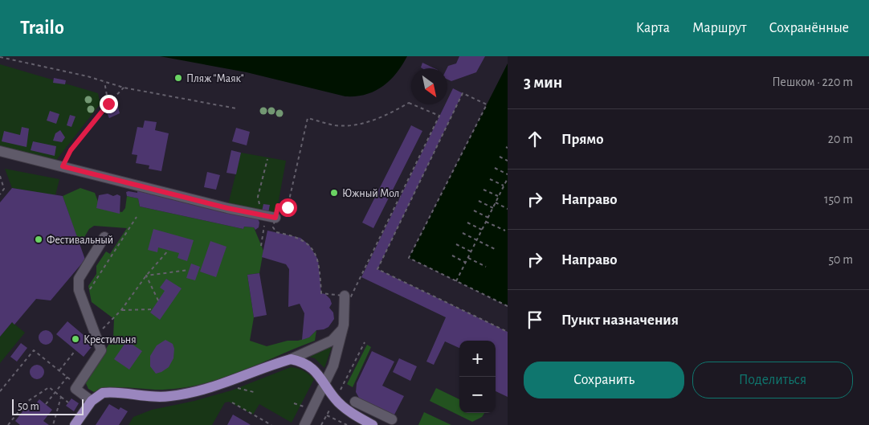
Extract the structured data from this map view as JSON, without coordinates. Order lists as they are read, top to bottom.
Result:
{
  "places": [
    "Пляж \"Маяк\"",
    "Южный Мол",
    "Фестивальный",
    "Крестильня"
  ],
  "scale_bar": "50 m",
  "north": "bottom right",
  "page": {
    "header": "Trailo",
    "nav": ["Карта", "Маршрут", "Сохранённые"],
    "heading": ["3 мин", "Пешком · 220 m"],
    "list": [
      ["Прямо", "20 m"],
      ["Направо", "150 m"],
      ["Направо", "50 m"],
      "Пункт назначения"
    ],
    "map_buttons": ["+", "−"],
    "buttons": ["Сохранить", "Поделиться"],
    "scale": "50 m"
  }
}
